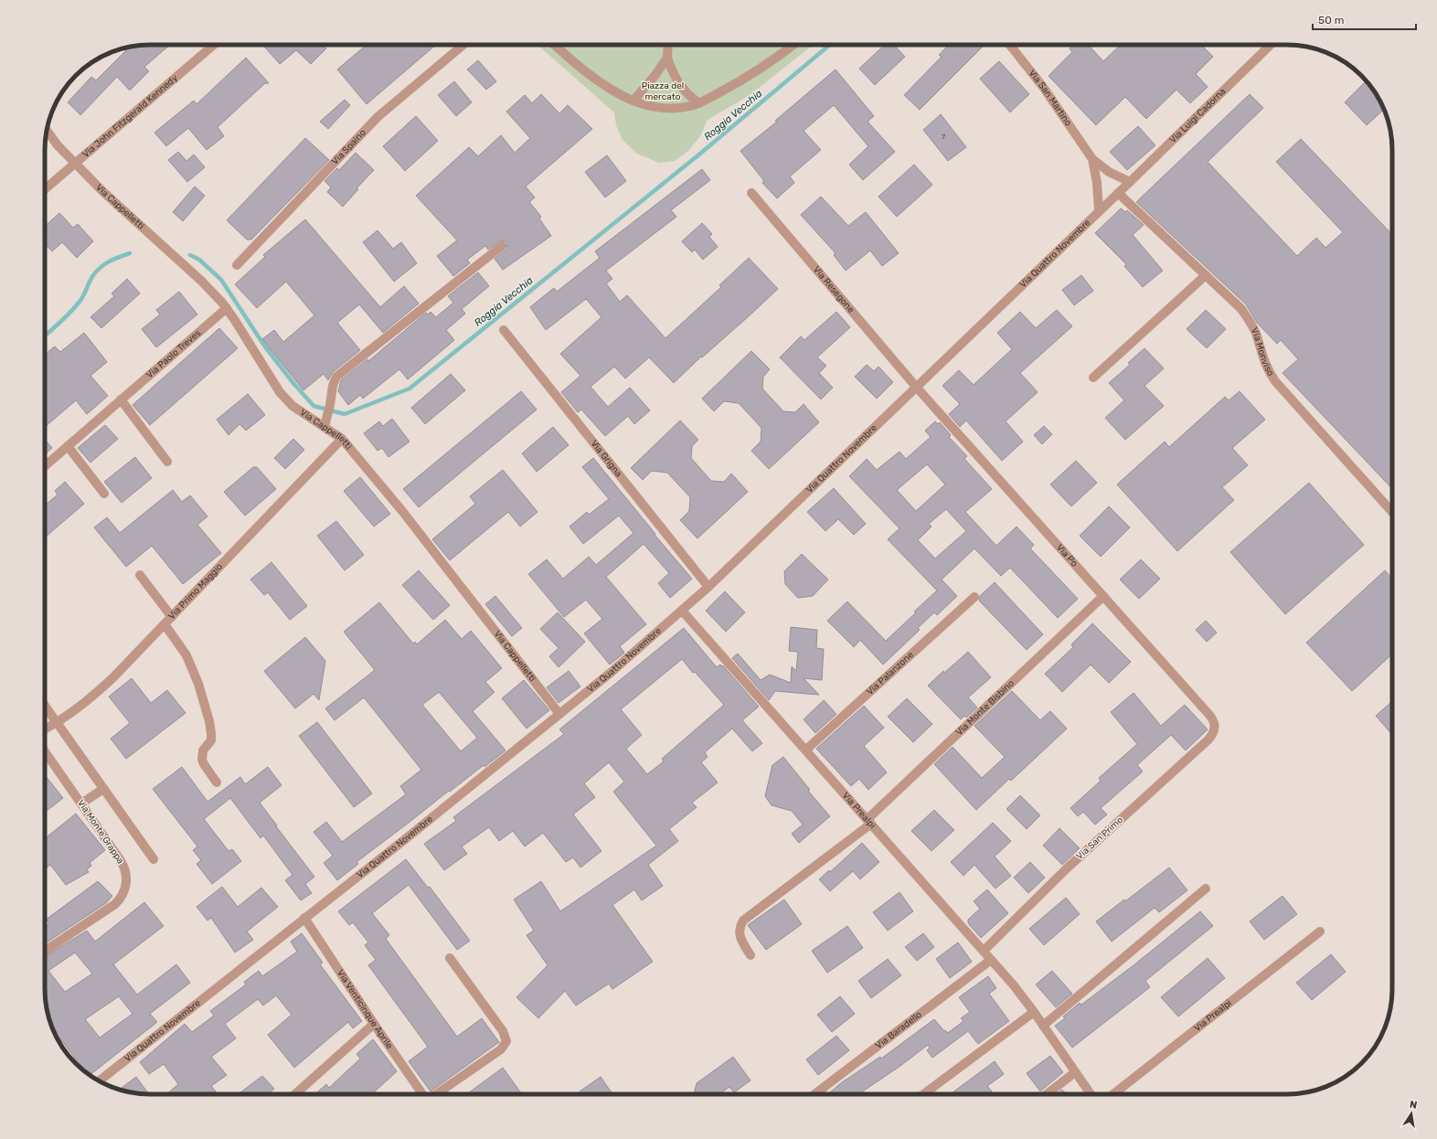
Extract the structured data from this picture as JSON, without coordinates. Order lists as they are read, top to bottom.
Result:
{
  "streets": {
    "street": [
      "Via San Martino",
      "Via John Fitzgerald Kennedy",
      "Via Luigi Cadorna",
      "Via Spaino",
      "Via Cappelletti",
      "Via Quattro Novembre",
      "Via Resegone",
      "Via Monviso",
      "Via Paolo Treves",
      "Via Grigna",
      "Via Po",
      "Via Primo Maggio",
      "Via Palanzone",
      "Via Monte Bisbino",
      "Via Prealpi",
      "Via Monte Grappa",
      "Via San Primo",
      "Via Venticinque Aprile",
      "Via Baradello"
    ]
  },
  "crossings": [
    ["Via John Fitzgerald Kennedy", "Via Cappelletti"],
    ["Via Luigi Cadorna", "Via Quattro Novembre"],
    ["Via Luigi Cadorna", "Via Monviso"],
    ["Via Cappelletti", "Via Quattro Novembre"],
    ["Via Cappelletti", "Via Paolo Treves"],
    ["Via Cappelletti", "Via Primo Maggio"],
    ["Via Quattro Novembre", "Via Resegone"],
    ["Via Quattro Novembre", "Via Monviso"],
    ["Via Quattro Novembre", "Via Grigna"],
    ["Via Quattro Novembre", "Via Po"],
    ["Via Quattro Novembre", "Via Prealpi"],
    ["Via Quattro Novembre", "Via Venticinque Aprile"],
    ["Via Resegone", "Via Po"],
    ["Via Po", "Via Monte Bisbino"],
    ["Via Po", "Via San Primo"],
    ["Via Palanzone", "Via Prealpi"],
    ["Via Monte Bisbino", "Via Prealpi"],
    ["Via Prealpi", "Via San Primo"],
    ["Via Prealpi", "Via Baradello"]
  ],
  "water": ["Roggia Vecchia"],
  "parks": ["Piazza del mercato"],
  "house_numbers": ["7"],
  "scale_bar": "50 m",
  "north": "top"
}
